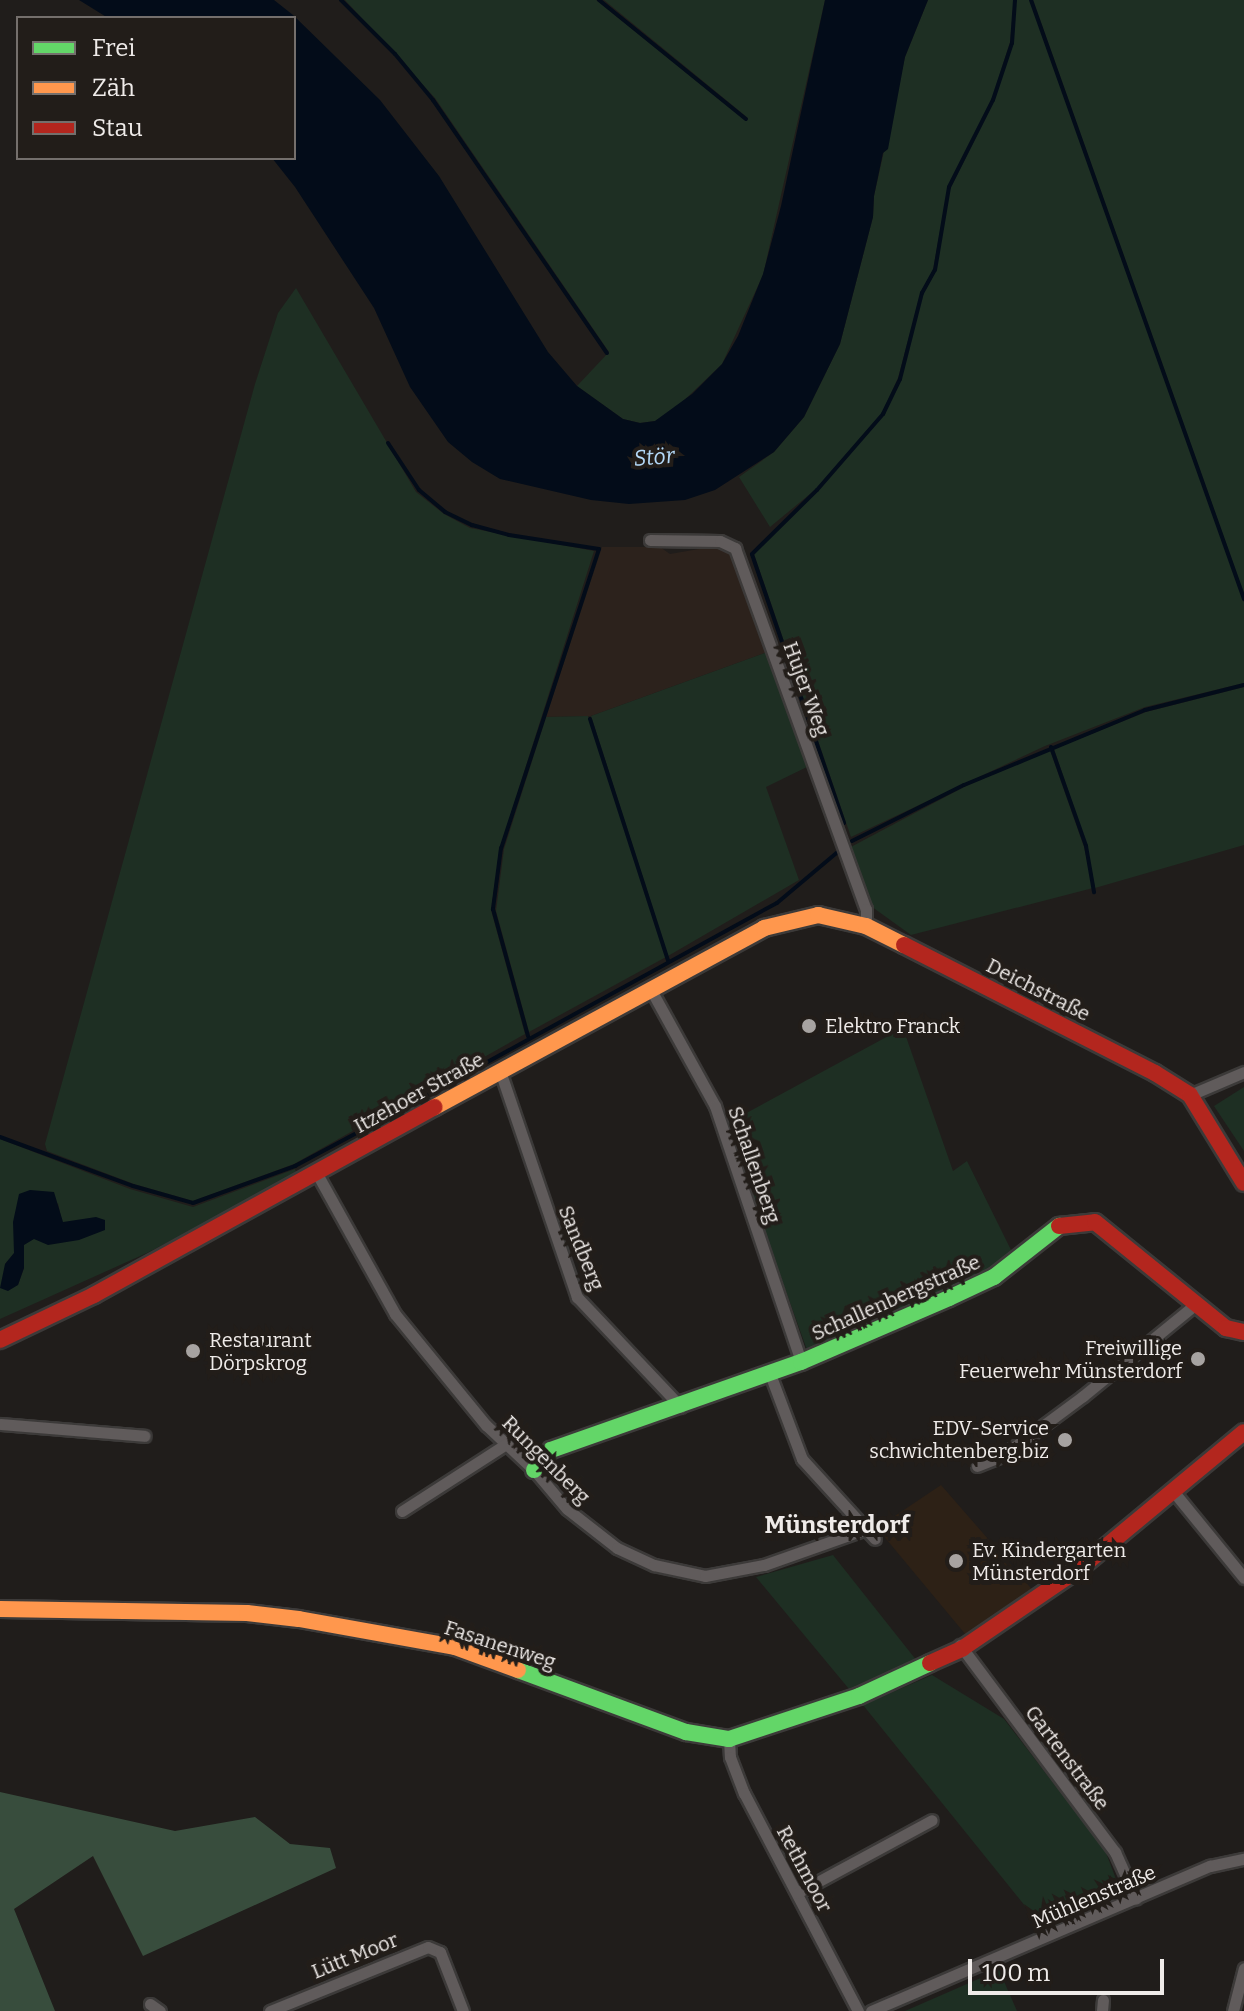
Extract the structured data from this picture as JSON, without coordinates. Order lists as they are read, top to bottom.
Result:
{
  "streets": {
    "street": [
      "Hujer Weg",
      "Deichstraße",
      "Itzehoer Straße",
      "Schallenberg",
      "Sandberg",
      "Schallenbergstraße",
      "Rungenberg",
      "Fasanenweg",
      "Gartenstraße",
      "Rethmoor",
      "Mühlenstraße",
      "Lütt Moor"
    ]
  },
  "crossings": [
    ["Hujer Weg", "Deichstraße"],
    ["Hujer Weg", "Itzehoer Straße"],
    ["Deichstraße", "Itzehoer Straße"],
    ["Itzehoer Straße", "Schallenberg"],
    ["Itzehoer Straße", "Sandberg"],
    ["Itzehoer Straße", "Rungenberg"],
    ["Schallenberg", "Schallenbergstraße"],
    ["Sandberg", "Schallenbergstraße"],
    ["Schallenbergstraße", "Rungenberg"],
    ["Fasanenweg", "Gartenstraße"],
    ["Fasanenweg", "Rethmoor"],
    ["Gartenstraße", "Mühlenstraße"]
  ],
  "districts": ["Münsterdorf"],
  "water": ["Stör"],
  "places": [
    "Elektro Franck",
    "Restaurant Dörpskrog",
    "Freiwillige Feuerwehr Münsterdorf",
    "EDV-Service schwichtenberg.biz",
    "Ev. Kindergarten Münsterdorf"
  ],
  "legend": ["Frei", "Zäh", "Stau"],
  "scale_bar": "100 m"
}
